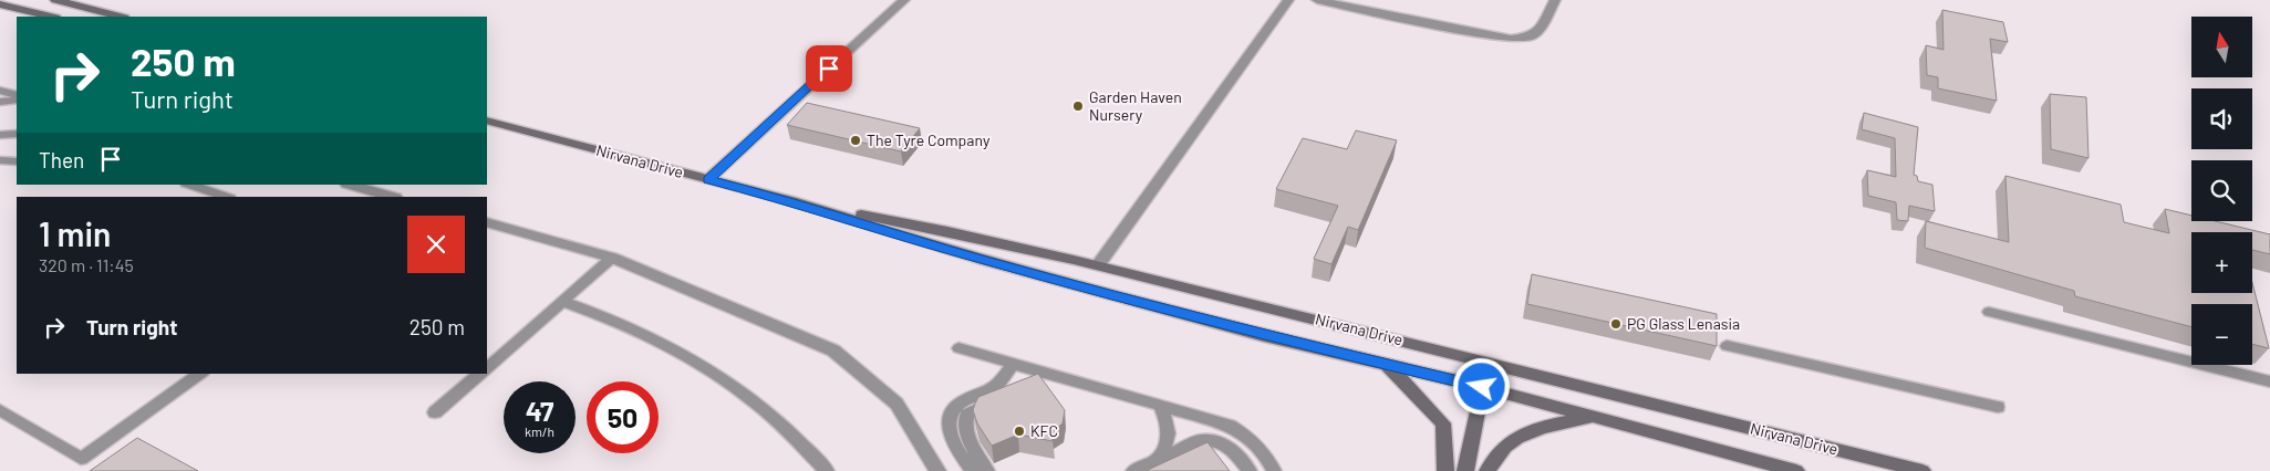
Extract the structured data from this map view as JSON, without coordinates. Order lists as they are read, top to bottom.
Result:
{
  "streets": {
    "main road": ["Nirvana Drive"]
  },
  "places": [
    "Garden Haven Nursery",
    "The Tyre Company",
    "PG Glass Lenasia",
    "KFC"
  ],
  "north": "top",
  "page": {
    "map_buttons": ["+", "−"],
    "turn": ["250 m", "Turn right"],
    "then": "Then",
    "heading": ["1 min", "320 m · 11:45"],
    "list": [
      {
        "name": "Turn right",
        "value": "250 m"
      }
    ],
    "speed": "47 km/h",
    "limit": "50"
  }
}
